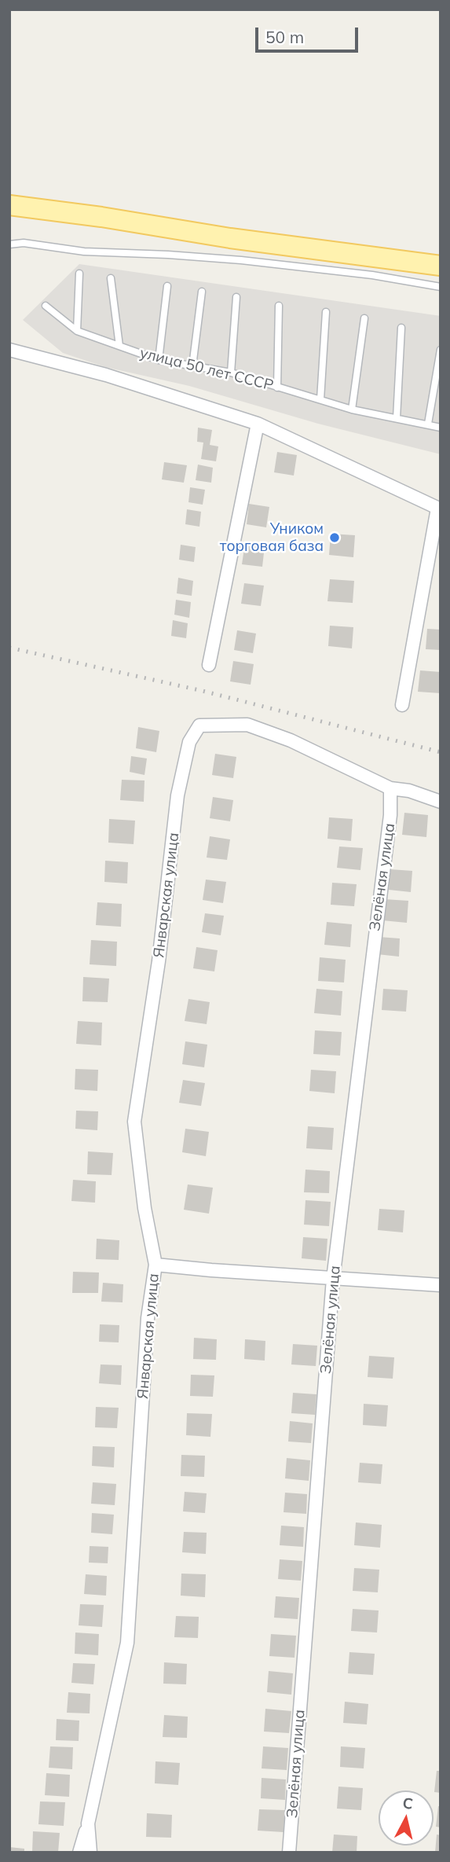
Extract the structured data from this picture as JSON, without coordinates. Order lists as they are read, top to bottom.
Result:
{
  "streets": {
    "street": ["Зелёная улица", "Январская улица"],
    "lane": ["улица 50 лет СССР"]
  },
  "crossings": [
    ["Зелёная улица", "Январская улица"]
  ],
  "places": ["Уником торговая база"],
  "scale_bar": "50 m",
  "north": "top"
}
